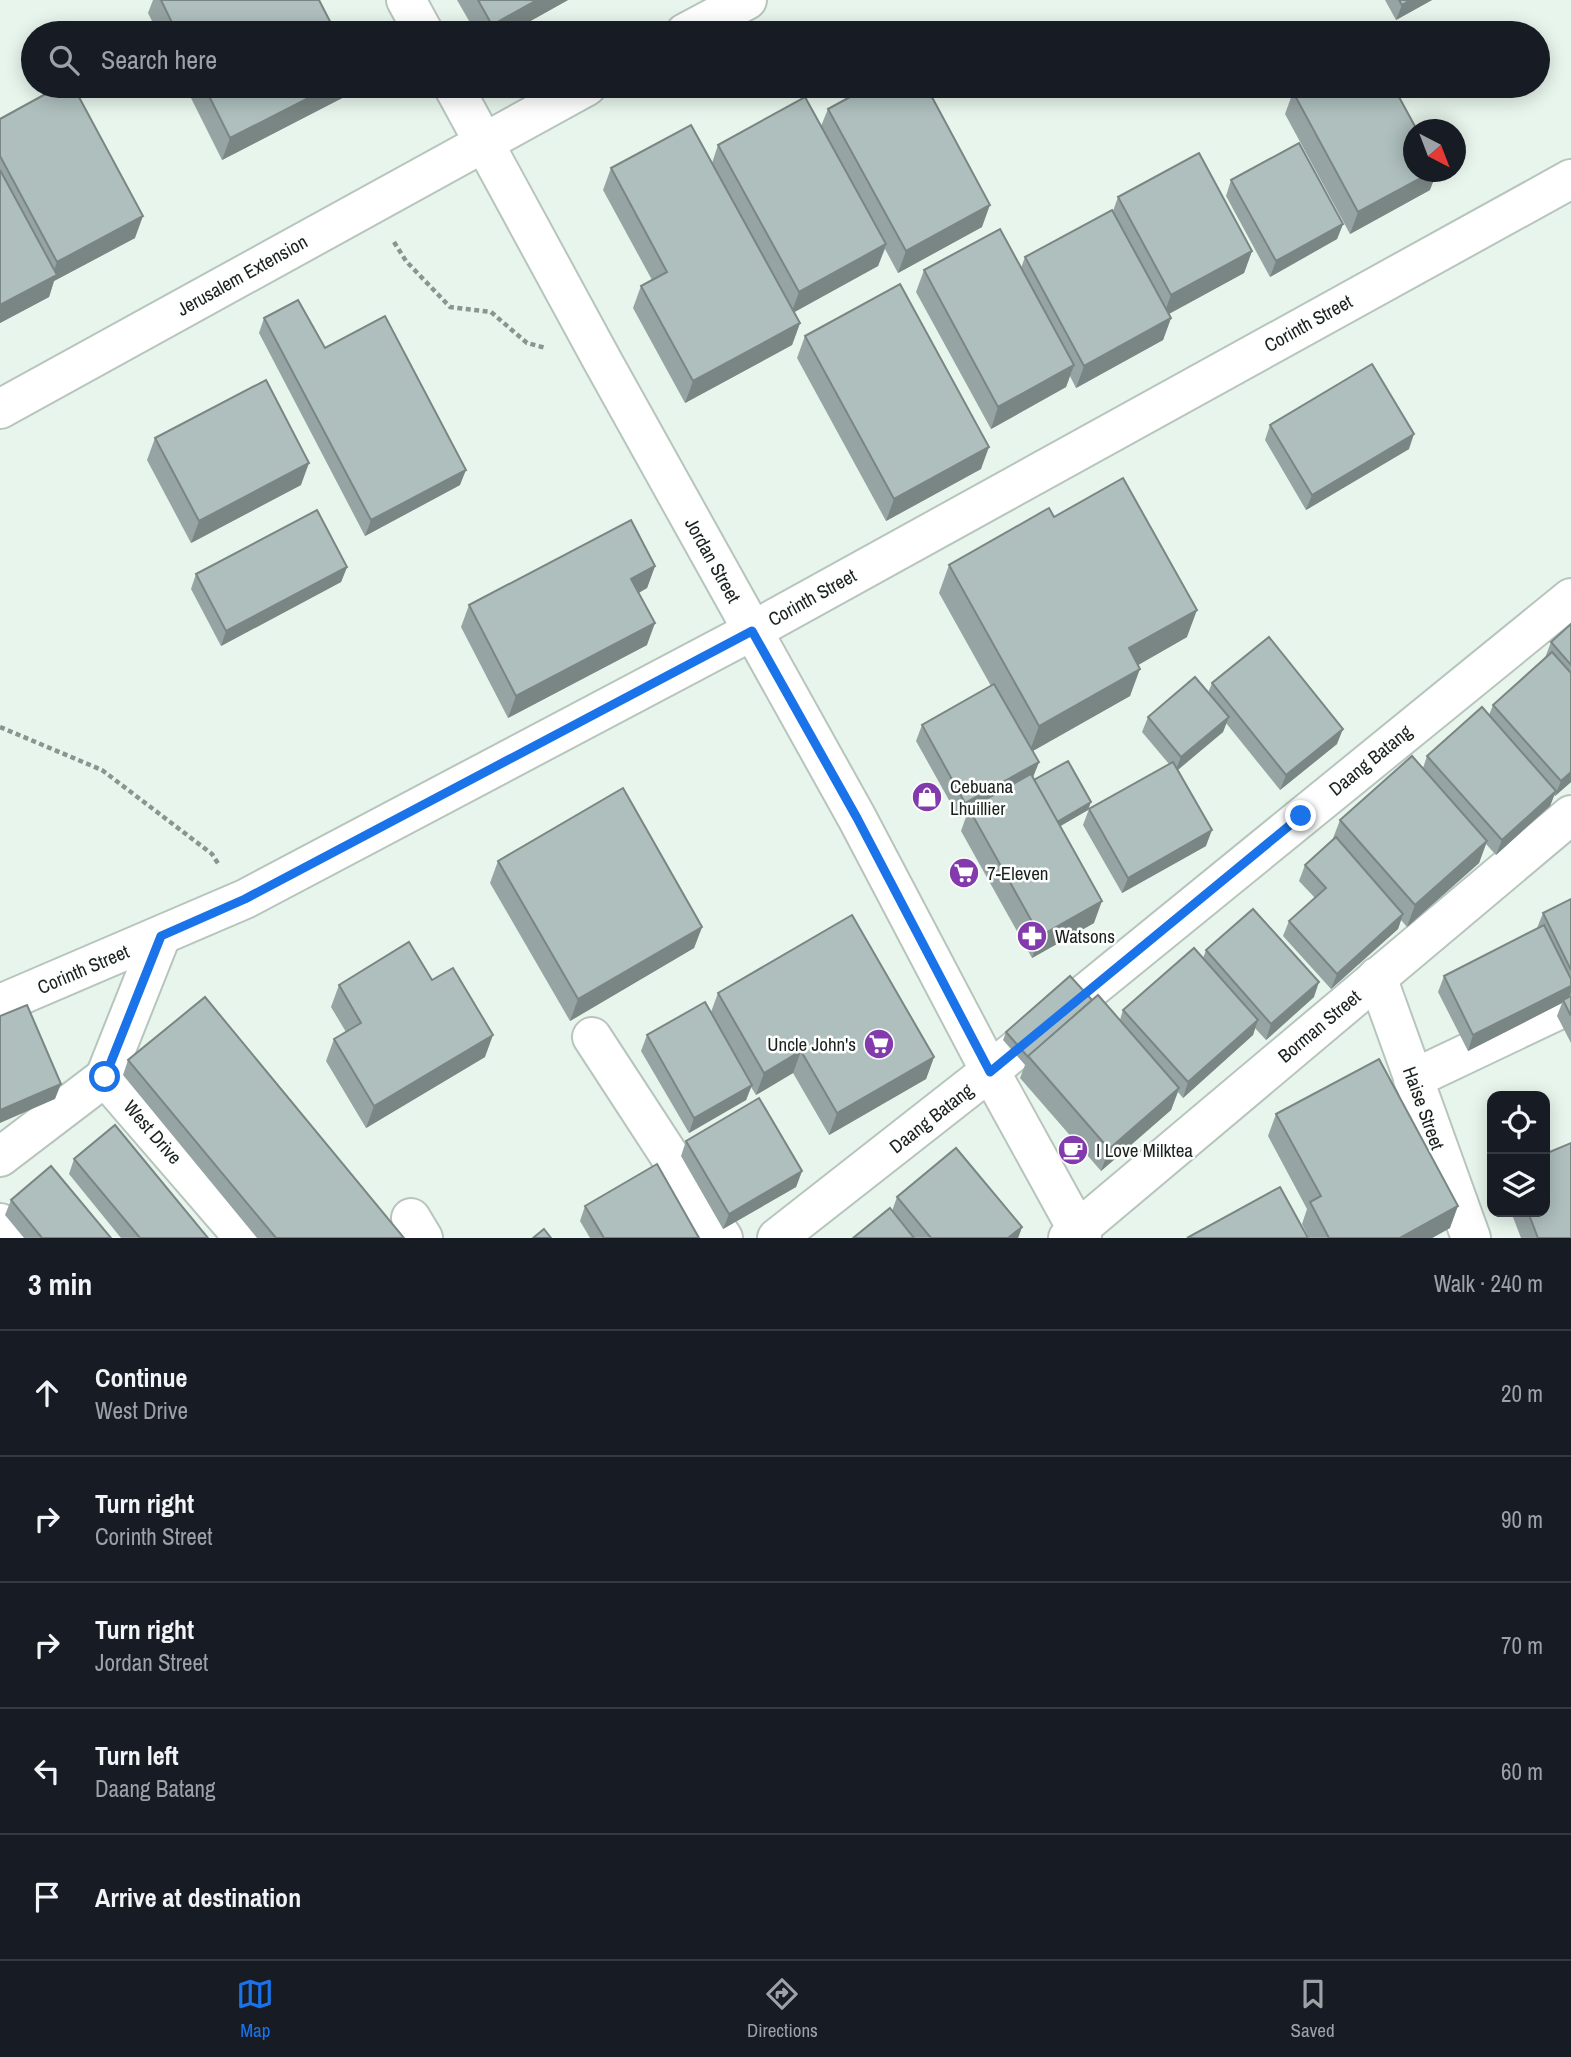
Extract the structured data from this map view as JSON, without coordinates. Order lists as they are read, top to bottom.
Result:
{
  "streets": {
    "street": [
      "Jerusalem Extension",
      "Corinth Street",
      "Jordan Street",
      "Daang Batang",
      "Borman Street",
      "Haise Street",
      "West Drive"
    ]
  },
  "crossings": [
    ["Jerusalem Extension", "Jordan Street"],
    ["Corinth Street", "Jordan Street"],
    ["Jordan Street", "Daang Batang"],
    ["Jordan Street", "Borman Street"],
    ["Borman Street", "Haise Street"]
  ],
  "places": {
    "shop": ["Cebuana Lhuillier"],
    "supermarket": ["7-Eleven", "Uncle John's"],
    "pharmacy": ["Watsons"],
    "cafe": ["I Love Milktea"]
  },
  "north": "bottom right",
  "page": {
    "search": "Search here",
    "heading": ["3 min", "Walk · 240 m"],
    "list": [
      ["Continue", "West Drive", "20 m"],
      ["Turn right", "Corinth Street", "90 m"],
      ["Turn right", "Jordan Street", "70 m"],
      ["Turn left", "Daang Batang", "60 m"],
      "Arrive at destination"
    ],
    "nav": ["Map", "Directions", "Saved"]
  }
}
